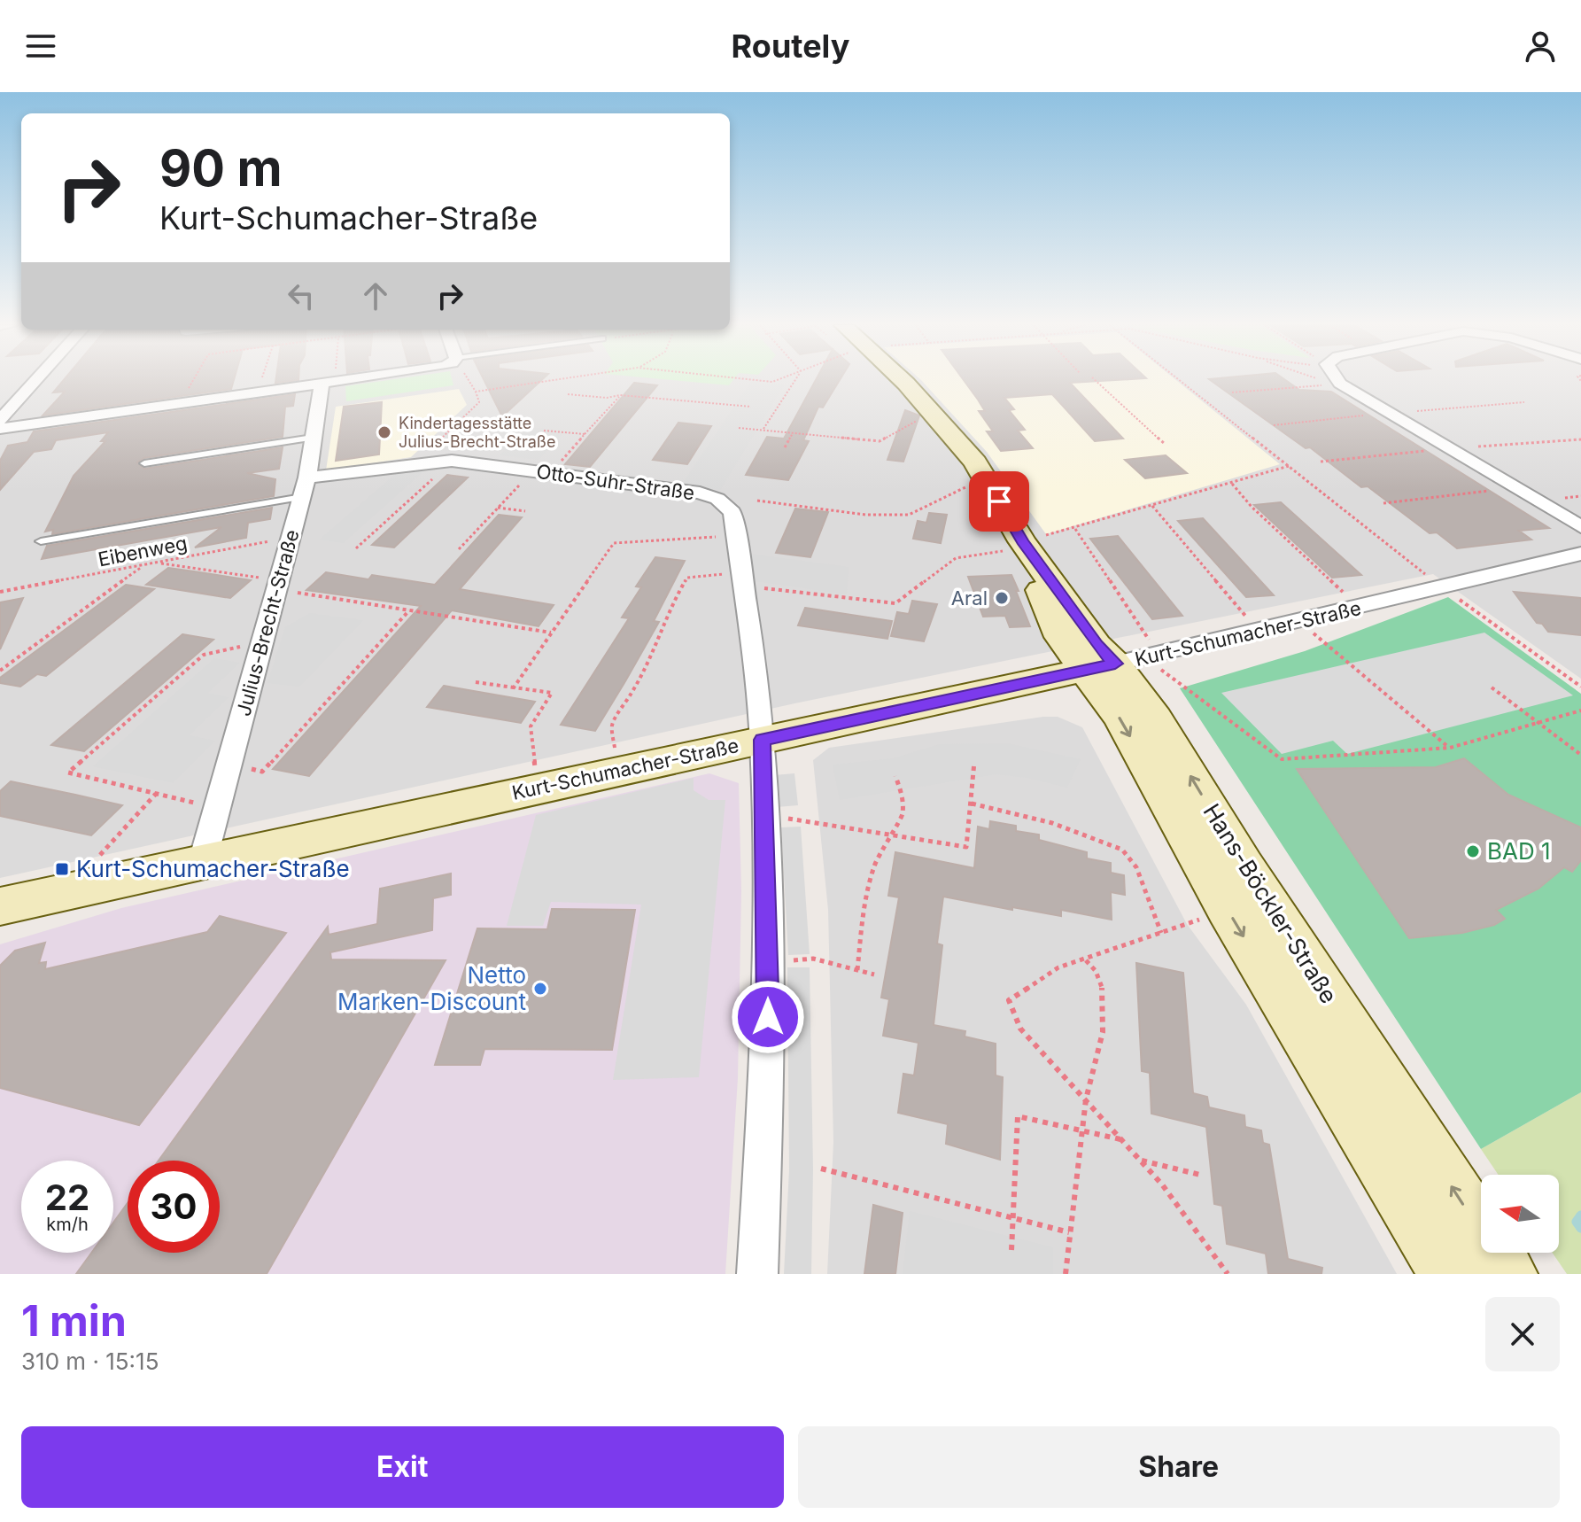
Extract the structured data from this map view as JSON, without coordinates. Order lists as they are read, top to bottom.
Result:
{
  "streets": {
    "street": [
      "Otto-Suhr-Straße",
      "Julius-Brecht-Straße",
      "Kurt-Schumacher-Straße",
      "Hans-Böckler-Straße"
    ],
    "path": ["Eibenweg"]
  },
  "crossings": [
    ["Otto-Suhr-Straße", "Julius-Brecht-Straße"],
    ["Otto-Suhr-Straße", "Kurt-Schumacher-Straße"],
    ["Eibenweg", "Julius-Brecht-Straße"],
    ["Julius-Brecht-Straße", "Kurt-Schumacher-Straße"],
    ["Kurt-Schumacher-Straße", "Hans-Böckler-Straße"]
  ],
  "places": {
    "other": [
      "Kindertagesstätte Julius-Brecht-Straße",
      "Aral",
      "BAD 1",
      "Netto Marken-Discount"
    ],
    "transit": ["Kurt-Schumacher-Straße"]
  },
  "north": "left",
  "page": {
    "header": "Routely",
    "turn": ["90 m", "Kurt-Schumacher-Straße"],
    "speed": "22 km/h",
    "limit": "30",
    "heading": ["1 min", "310 m · 15:15"],
    "buttons": ["Exit", "Share"]
  }
}
